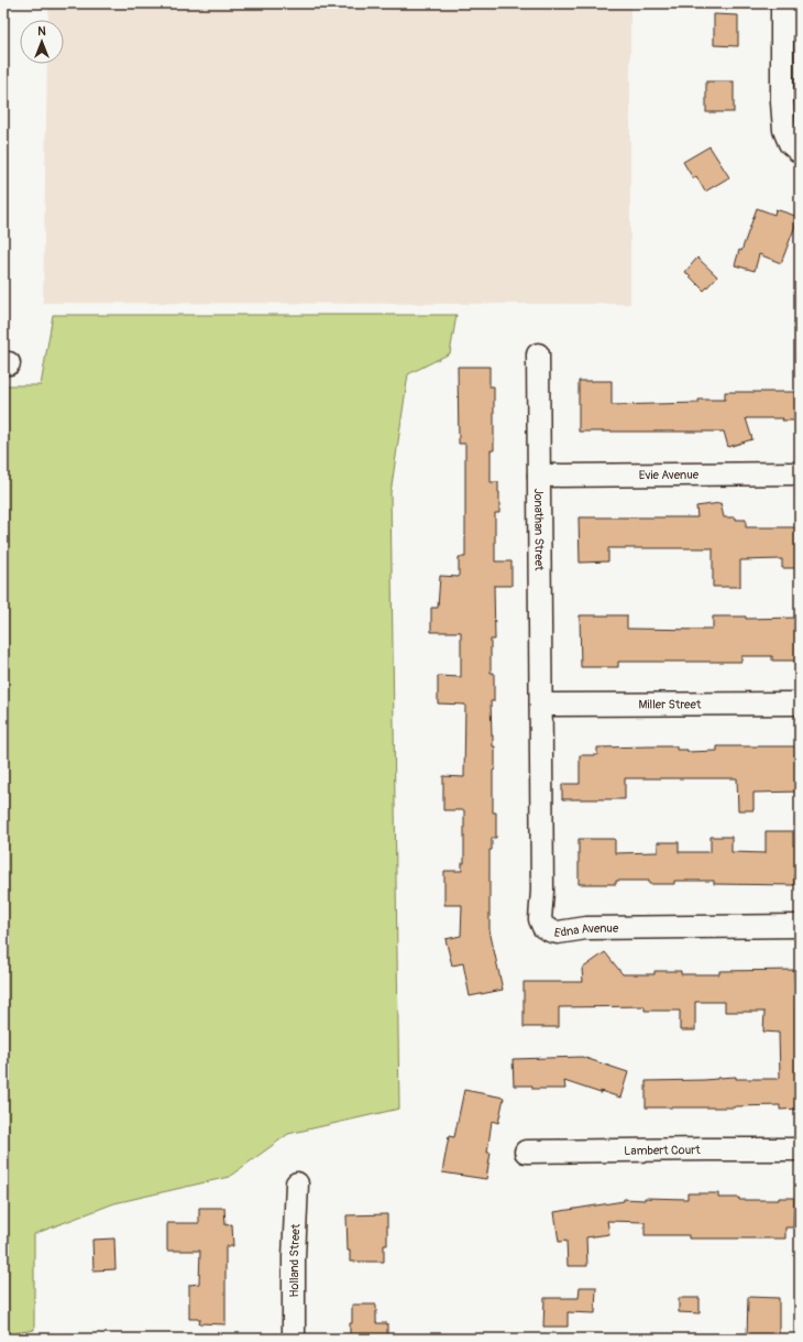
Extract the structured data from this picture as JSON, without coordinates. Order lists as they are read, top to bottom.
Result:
{
  "streets": {
    "street": [
      "Evie Avenue",
      "Jonathan Street",
      "Miller Street",
      "Edna Avenue",
      "Lambert Court",
      "Holland Street"
    ]
  },
  "crossings": [
    ["Evie Avenue", "Jonathan Street"],
    ["Jonathan Street", "Miller Street"],
    ["Jonathan Street", "Edna Avenue"],
    ["Miller Street", "Edna Avenue"]
  ],
  "north": "top"
}
